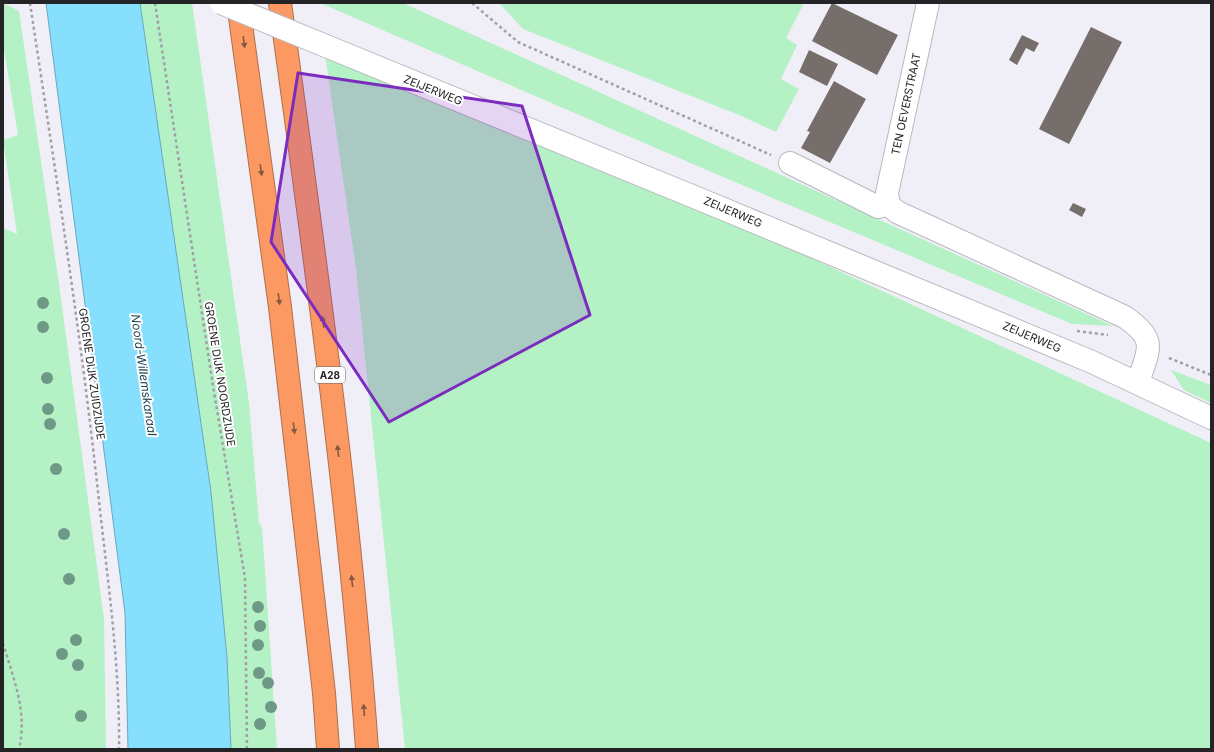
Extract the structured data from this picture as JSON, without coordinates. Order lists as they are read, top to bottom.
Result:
{
  "streets": {
    "highway": ["A28"],
    "street": ["ZEIJERWEG", "TEN OEVERSTRAAT"],
    "path": ["GROENE DIJK ZUIDZIJDE", "GROENE DIJK NOORDZIJDE"]
  },
  "water": ["Noord-Willemskanaal"]
}
